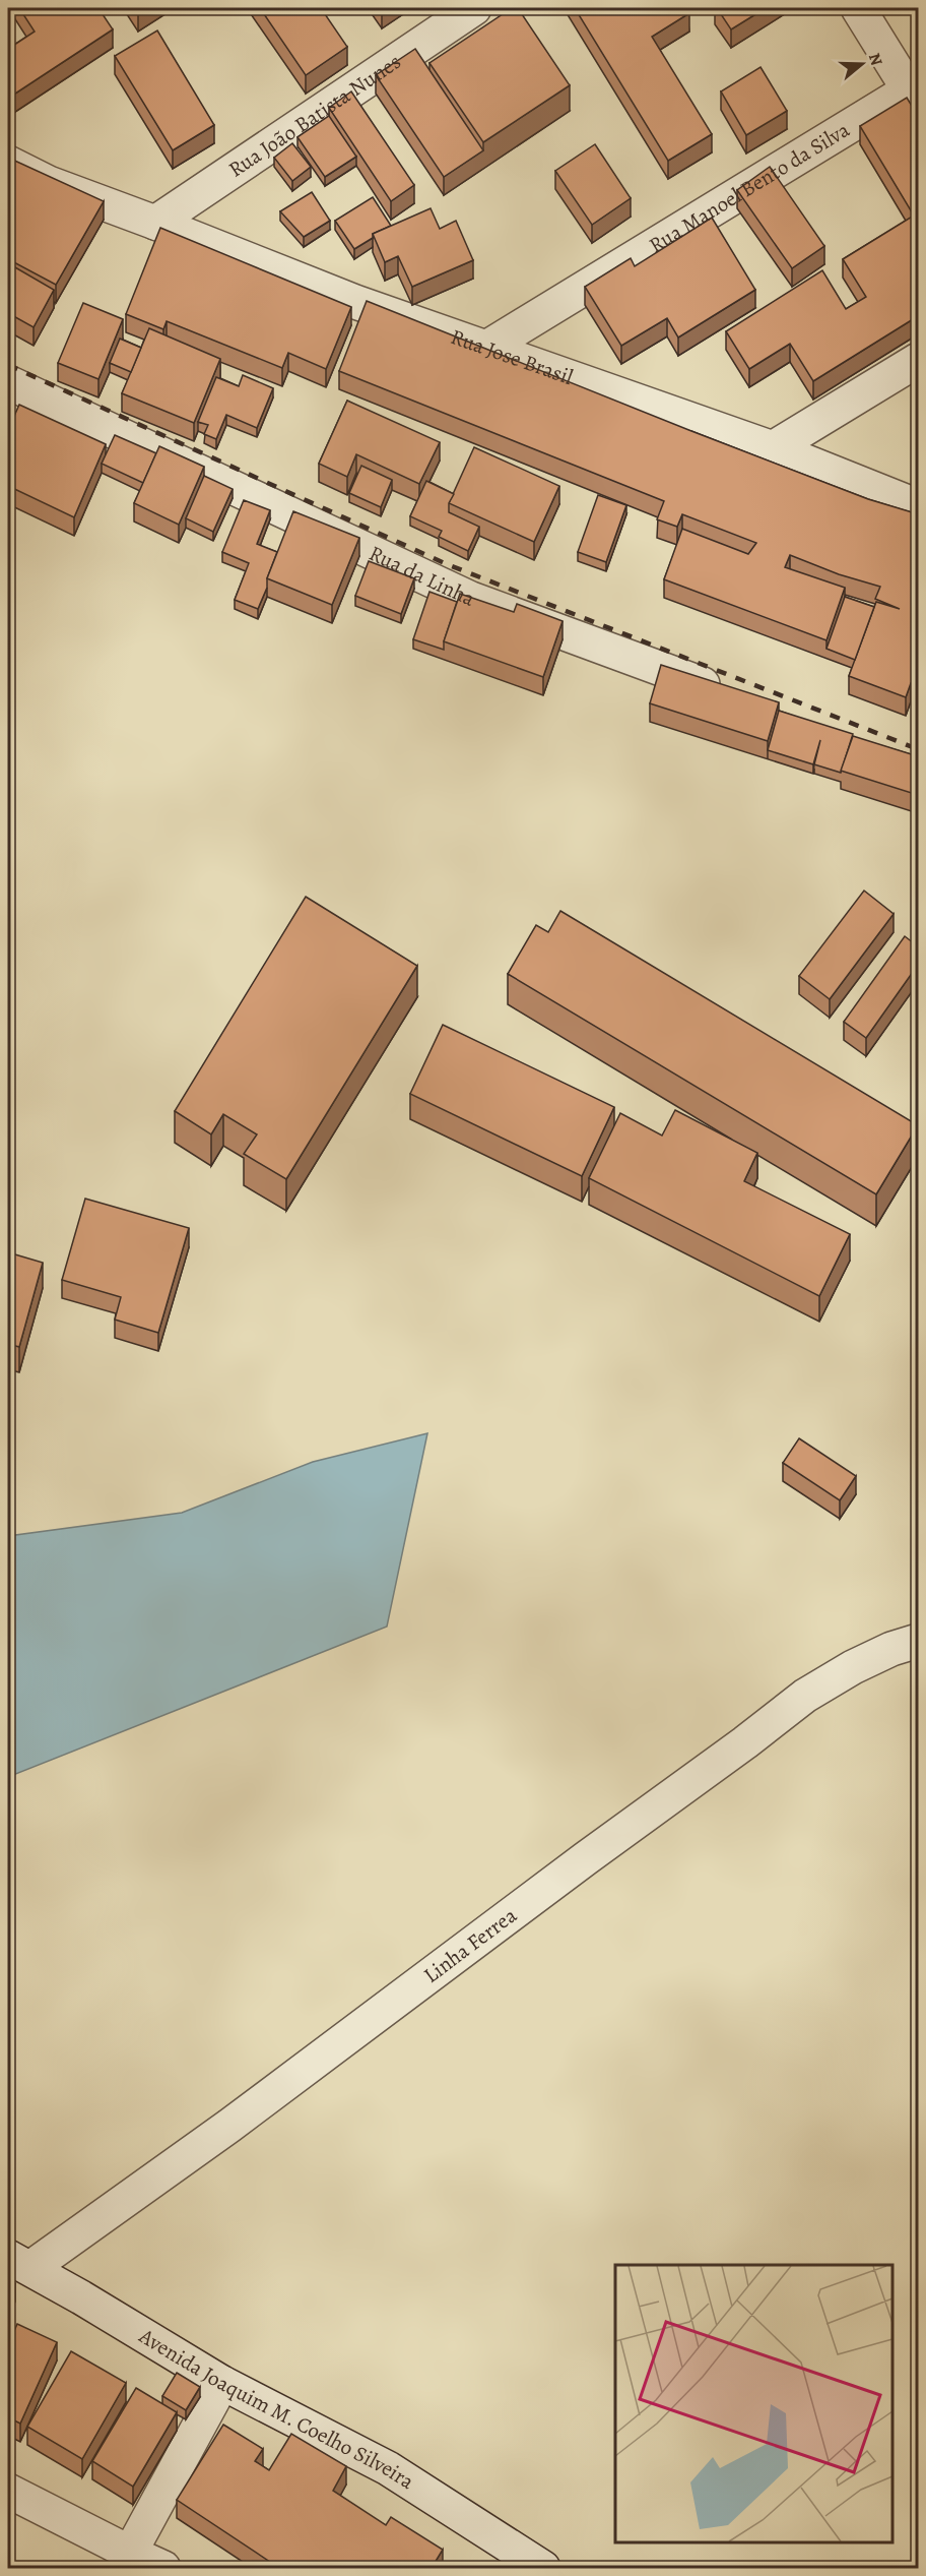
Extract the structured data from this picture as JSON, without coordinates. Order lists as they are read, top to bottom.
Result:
{
  "streets": {
    "street": [
      "Rua João Batista Nunes",
      "Rua Manoel Bento da Silva",
      "Rua Jose Brasil",
      "Rua da Linha",
      "Linha Ferrea",
      "Avenida Joaquim M. Coelho Silveira"
    ]
  },
  "crossings": [
    ["Rua João Batista Nunes", "Rua Jose Brasil"],
    ["Rua Manoel Bento da Silva", "Rua Jose Brasil"],
    ["Linha Ferrea", "Avenida Joaquim M. Coelho Silveira"]
  ],
  "north": "right"
}
